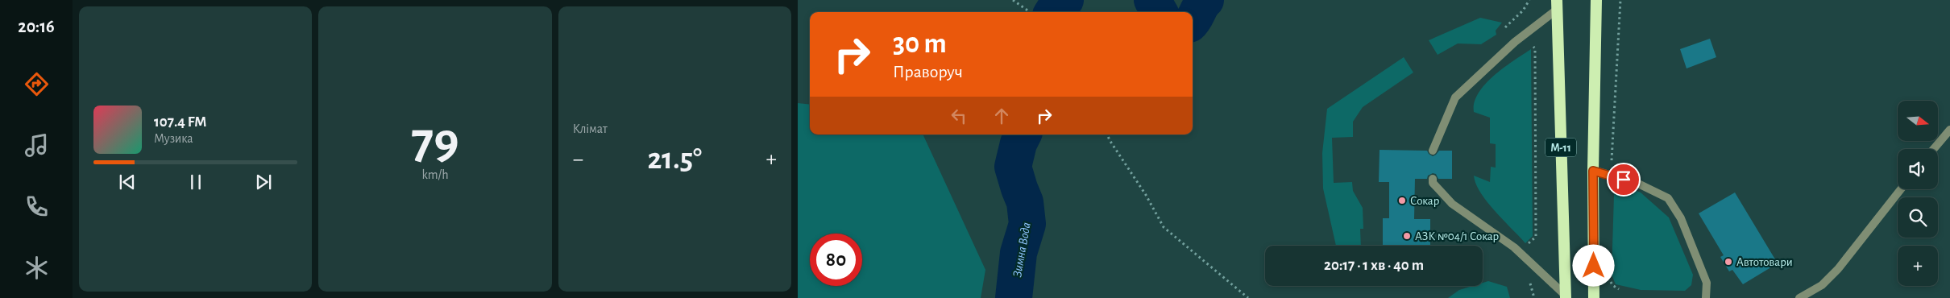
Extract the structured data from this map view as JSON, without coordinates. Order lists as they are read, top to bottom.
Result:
{
  "streets": {
    "highway": ["М-11"]
  },
  "water": ["Зимна Вода"],
  "places": ["Сокар", "АЗК №04/1 Сокар", "Автотовари"],
  "north": "right",
  "page": {
    "tabs": "20:16",
    "tile": [
      ["79", "km/h"],
      "Клімат"
    ],
    "turn": ["30 m", "Праворуч"],
    "map_buttons": "+",
    "song": ["107.4 FM", "Музика"],
    "heat": ["−", "21.5°", "+"],
    "limit": "80",
    "trip": "20:17 · 1 хв · 40 m"
  }
}
